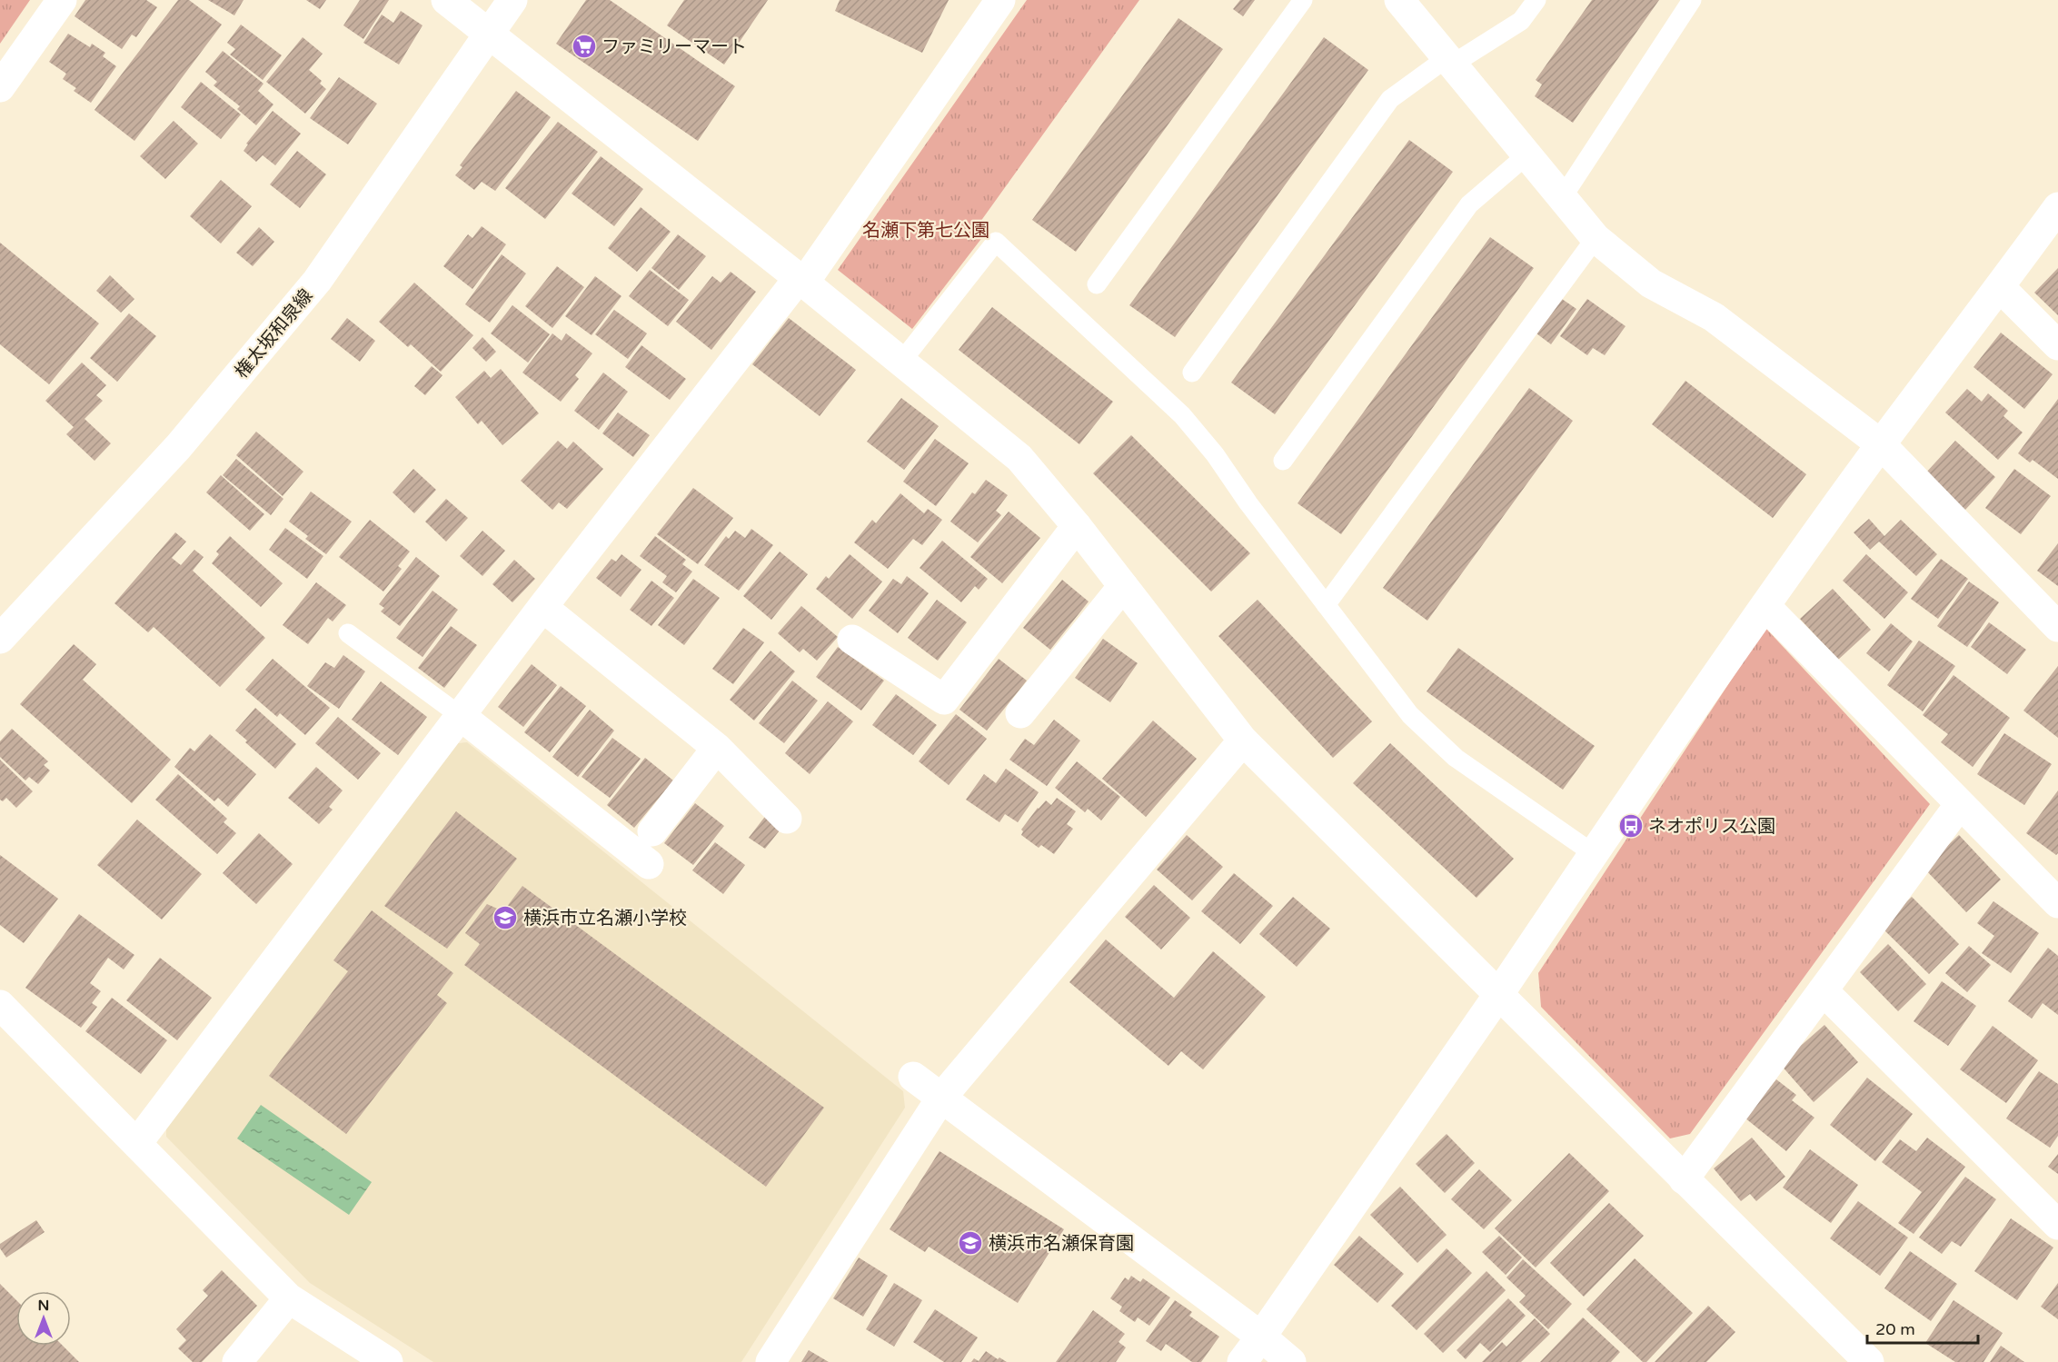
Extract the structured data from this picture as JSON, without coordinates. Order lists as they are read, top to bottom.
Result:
{
  "streets": {
    "street": ["権太坂和泉線"]
  },
  "parks": ["名瀬下第七公園"],
  "places": {
    "supermarket": ["ファミリーマート"],
    "bus stop": ["ネオポリス公園"],
    "school or university": ["横浜市立名瀬小学校", "横浜市名瀬保育園"]
  },
  "scale_bar": "20 m",
  "north": "top"
}
